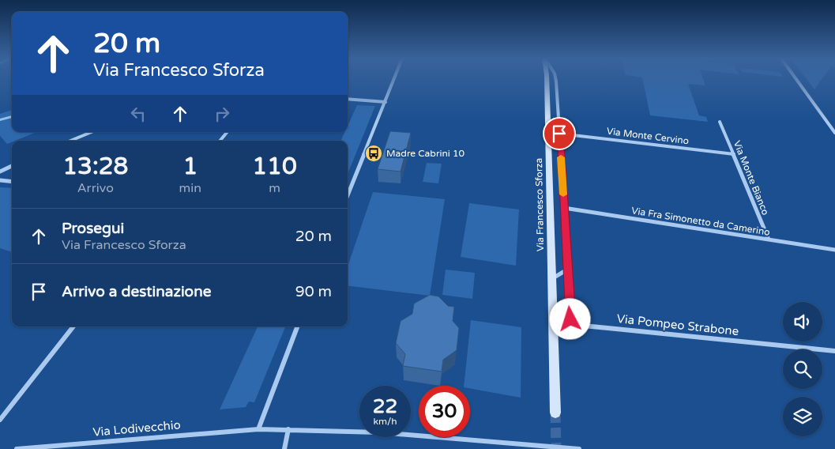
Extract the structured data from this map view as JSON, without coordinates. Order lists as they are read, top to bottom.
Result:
{
  "streets": {
    "street": [
      "Via Monte Cervino",
      "Via Monte Bianco",
      "Via Francesco Sforza",
      "Via Fra Simonetto da Camerino",
      "Via Pompeo Strabone",
      "Via Lodivecchio"
    ]
  },
  "crossings": [
    ["Via Monte Cervino", "Via Monte Bianco"],
    ["Via Monte Cervino", "Via Francesco Sforza"],
    ["Via Monte Bianco", "Via Fra Simonetto da Camerino"],
    ["Via Francesco Sforza", "Via Fra Simonetto da Camerino"],
    ["Via Francesco Sforza", "Via Pompeo Strabone"]
  ],
  "places": {
    "bus stop": ["Madre Cabrini 10"]
  },
  "page": {
    "turn": ["20 m", "Via Francesco Sforza"],
    "eta": [
      "13:28",
      "Arrivo",
      "1",
      "min",
      "110",
      "m"
    ],
    "list": [
      {
        "name": "Prosegui",
        "note": "Via Francesco Sforza",
        "value": "20 m"
      },
      {
        "name": "Arrivo a destinazione",
        "value": "90 m"
      }
    ],
    "speed": "22 km/h",
    "limit": "30"
  }
}
